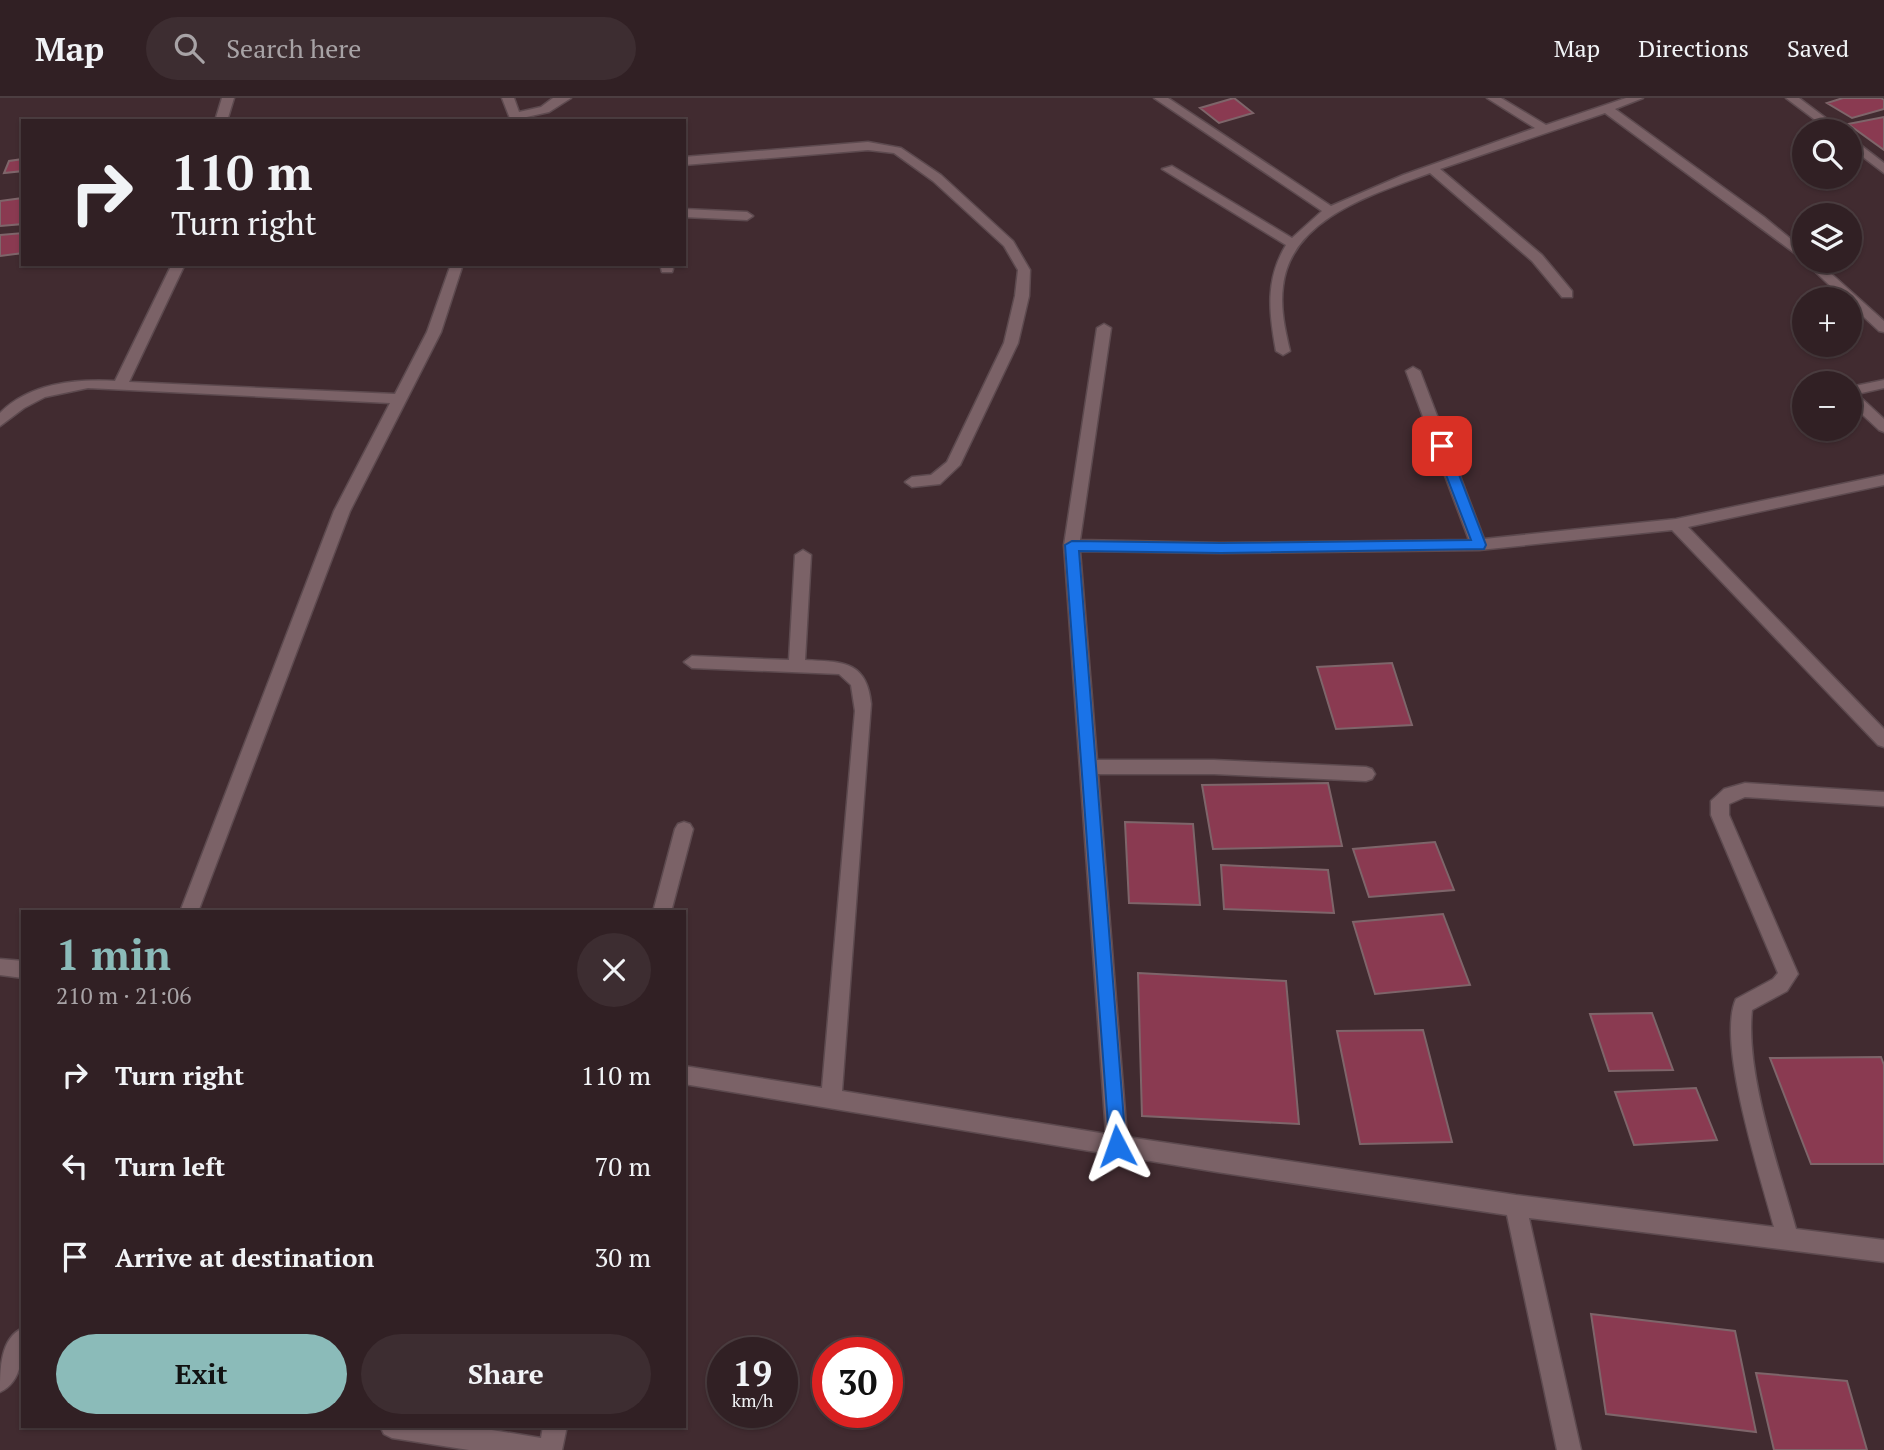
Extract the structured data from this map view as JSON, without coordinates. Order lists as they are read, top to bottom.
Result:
{
  "page": {
    "header": "Map",
    "search": "Search here",
    "nav": ["Map", "Directions", "Saved"],
    "map_buttons": ["+", "−"],
    "turn": ["110 m", "Turn right"],
    "heading": ["1 min", "210 m · 21:06"],
    "list": [
      {
        "name": "Turn right",
        "value": "110 m"
      },
      {
        "name": "Turn left",
        "value": "70 m"
      },
      {
        "name": "Arrive at destination",
        "value": "30 m"
      }
    ],
    "buttons": ["Exit", "Share"],
    "speed": "19 km/h",
    "limit": "30"
  }
}
